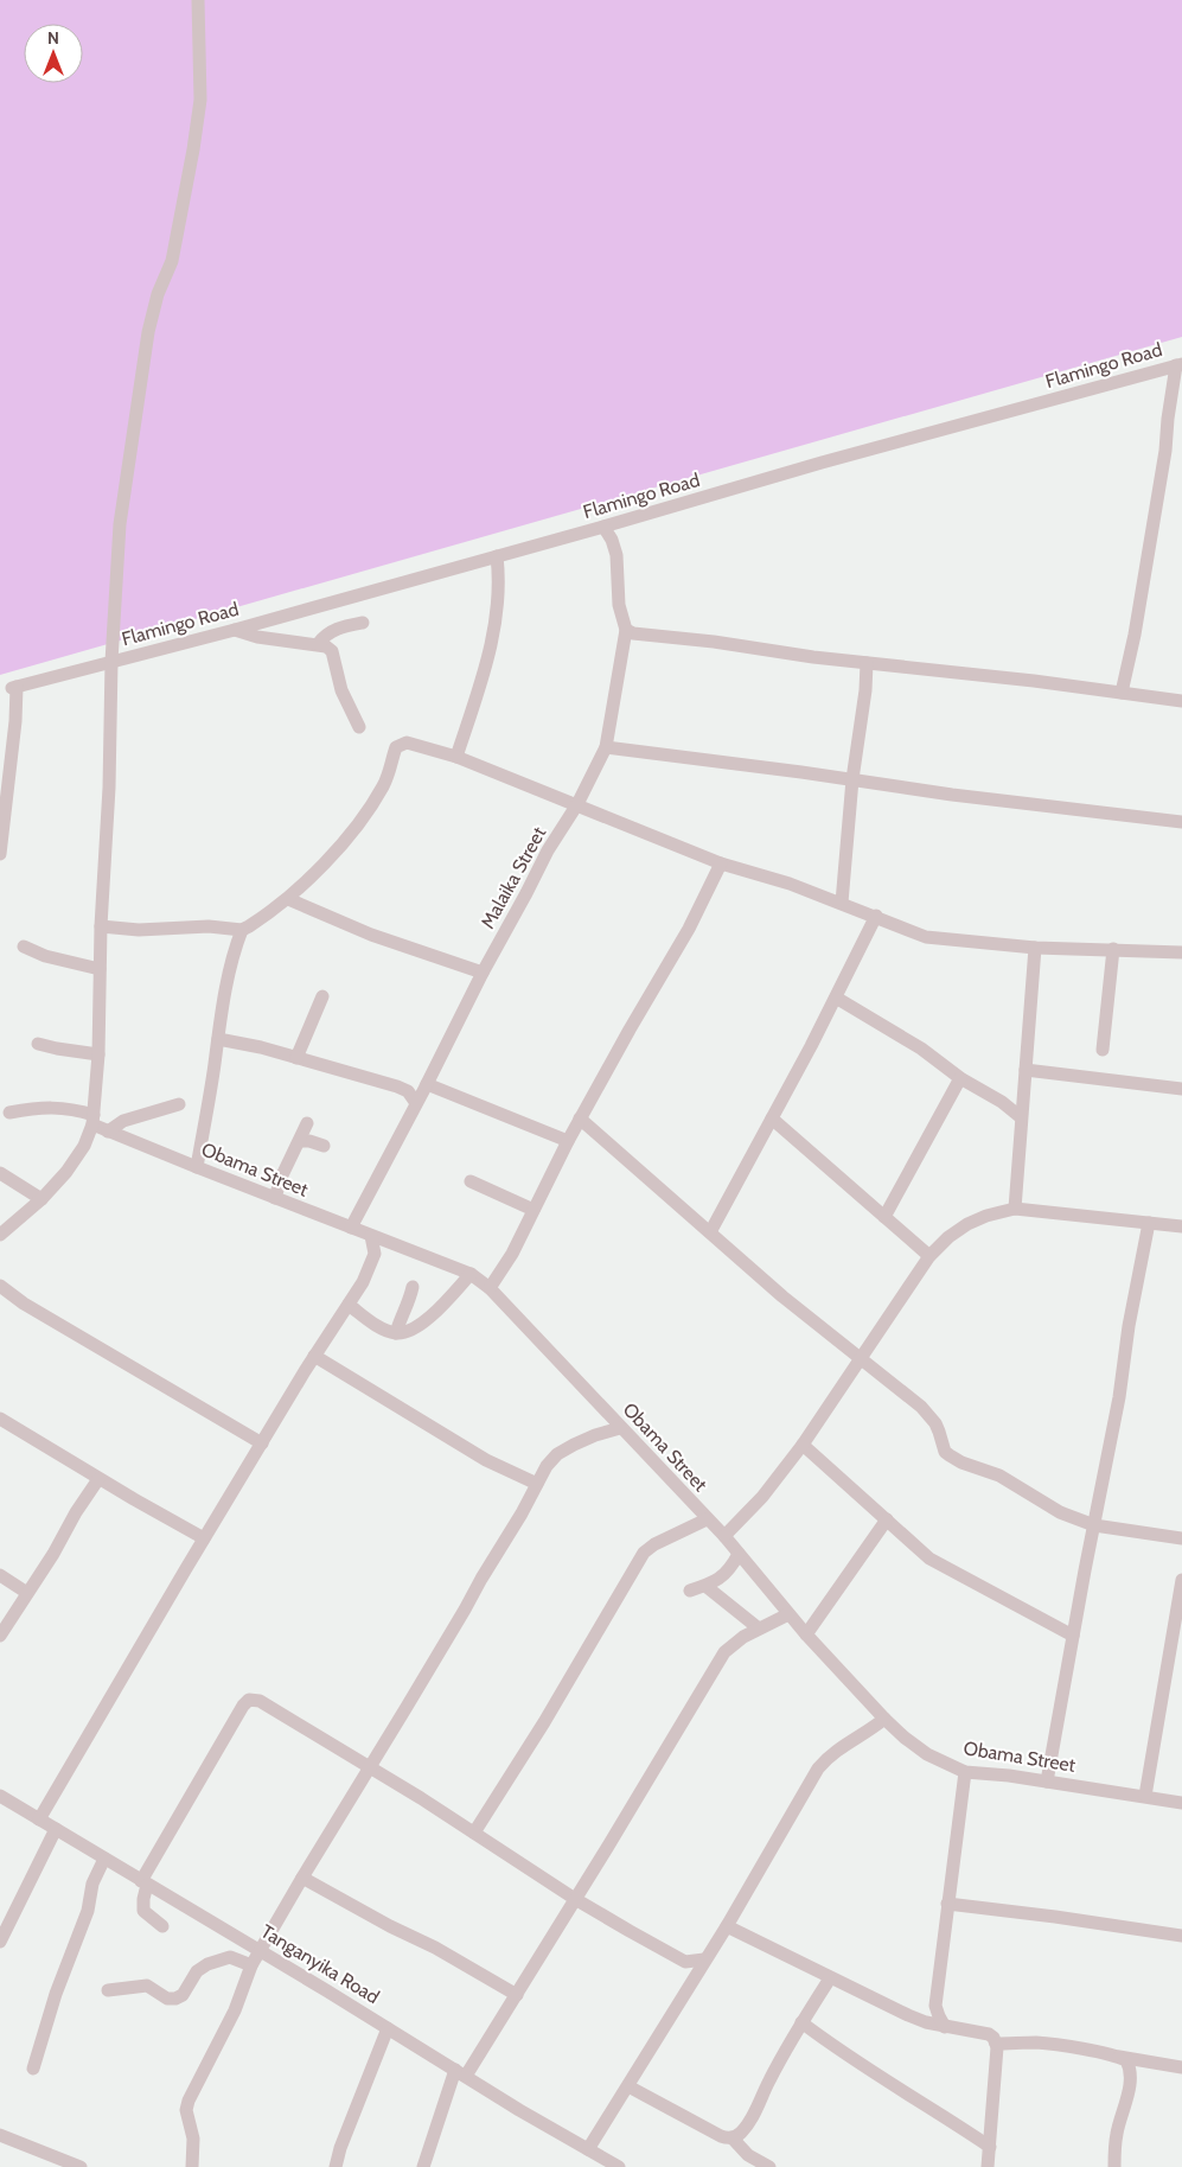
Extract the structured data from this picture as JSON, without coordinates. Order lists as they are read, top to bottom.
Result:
{
  "streets": {
    "street": [
      "Flamingo Road",
      "Malaika Street",
      "Obama Street",
      "Tanganyika Road"
    ]
  },
  "crossings": [
    ["Flamingo Road", "Malaika Street"],
    ["Malaika Street", "Obama Street"]
  ],
  "north": "top"
}
